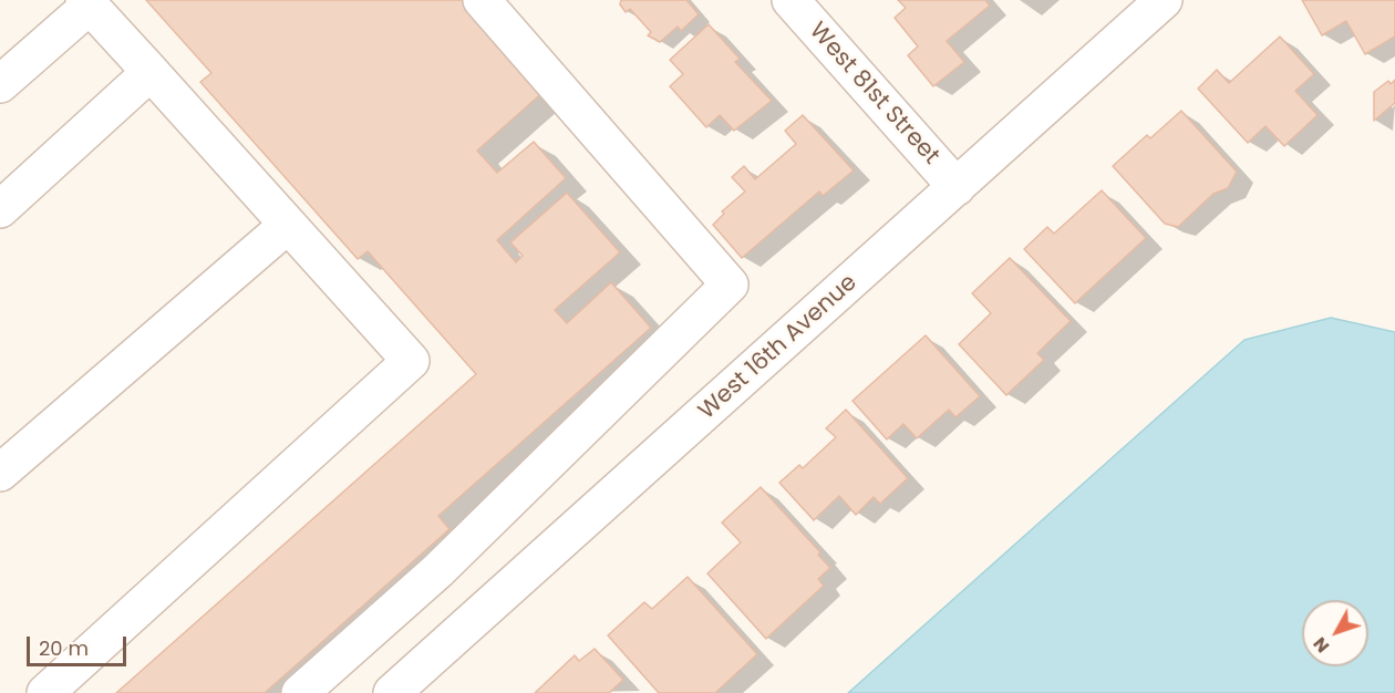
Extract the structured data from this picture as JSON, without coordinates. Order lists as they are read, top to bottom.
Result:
{
  "streets": {
    "street": ["West 81st Street", "West 16th Avenue"]
  },
  "crossings": [
    ["West 81st Street", "West 16th Avenue"]
  ],
  "scale_bar": "20 m",
  "north": "bottom left"
}
